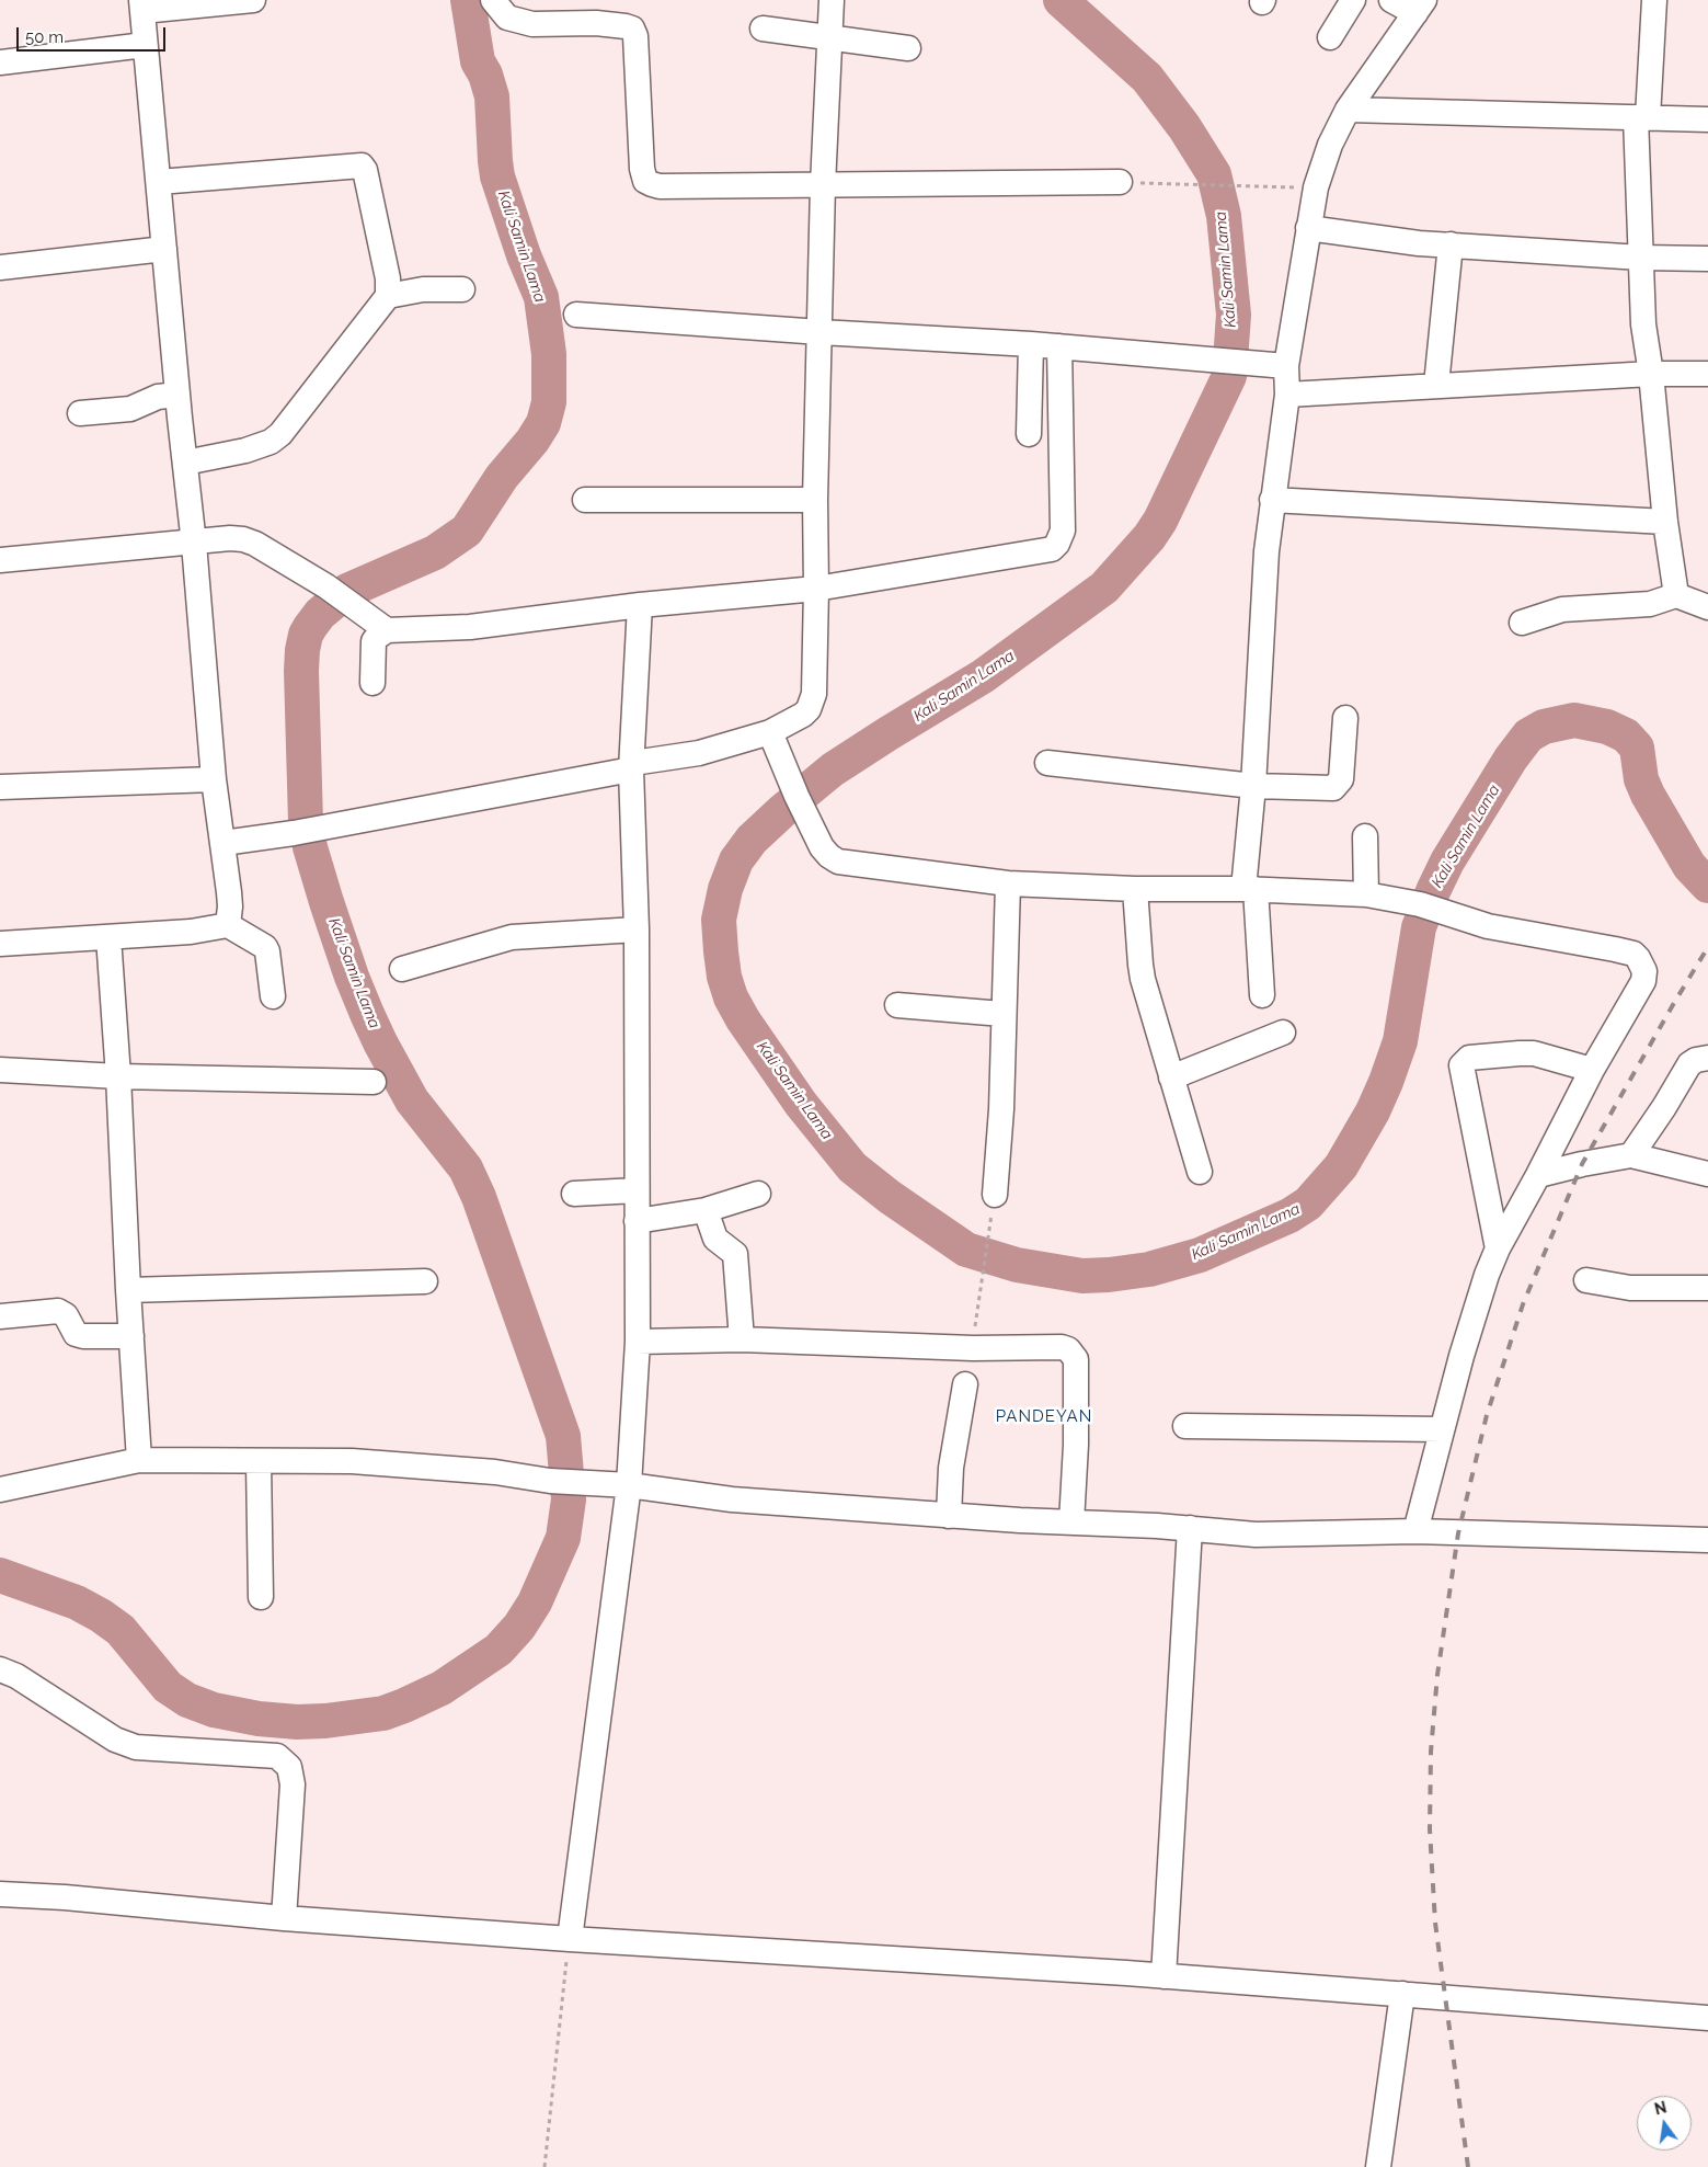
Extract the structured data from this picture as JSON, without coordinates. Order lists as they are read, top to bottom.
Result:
{
  "districts": ["PANDEYAN"],
  "water": ["Kali Samin Lama"],
  "scale_bar": "50 m",
  "north": "top"
}
